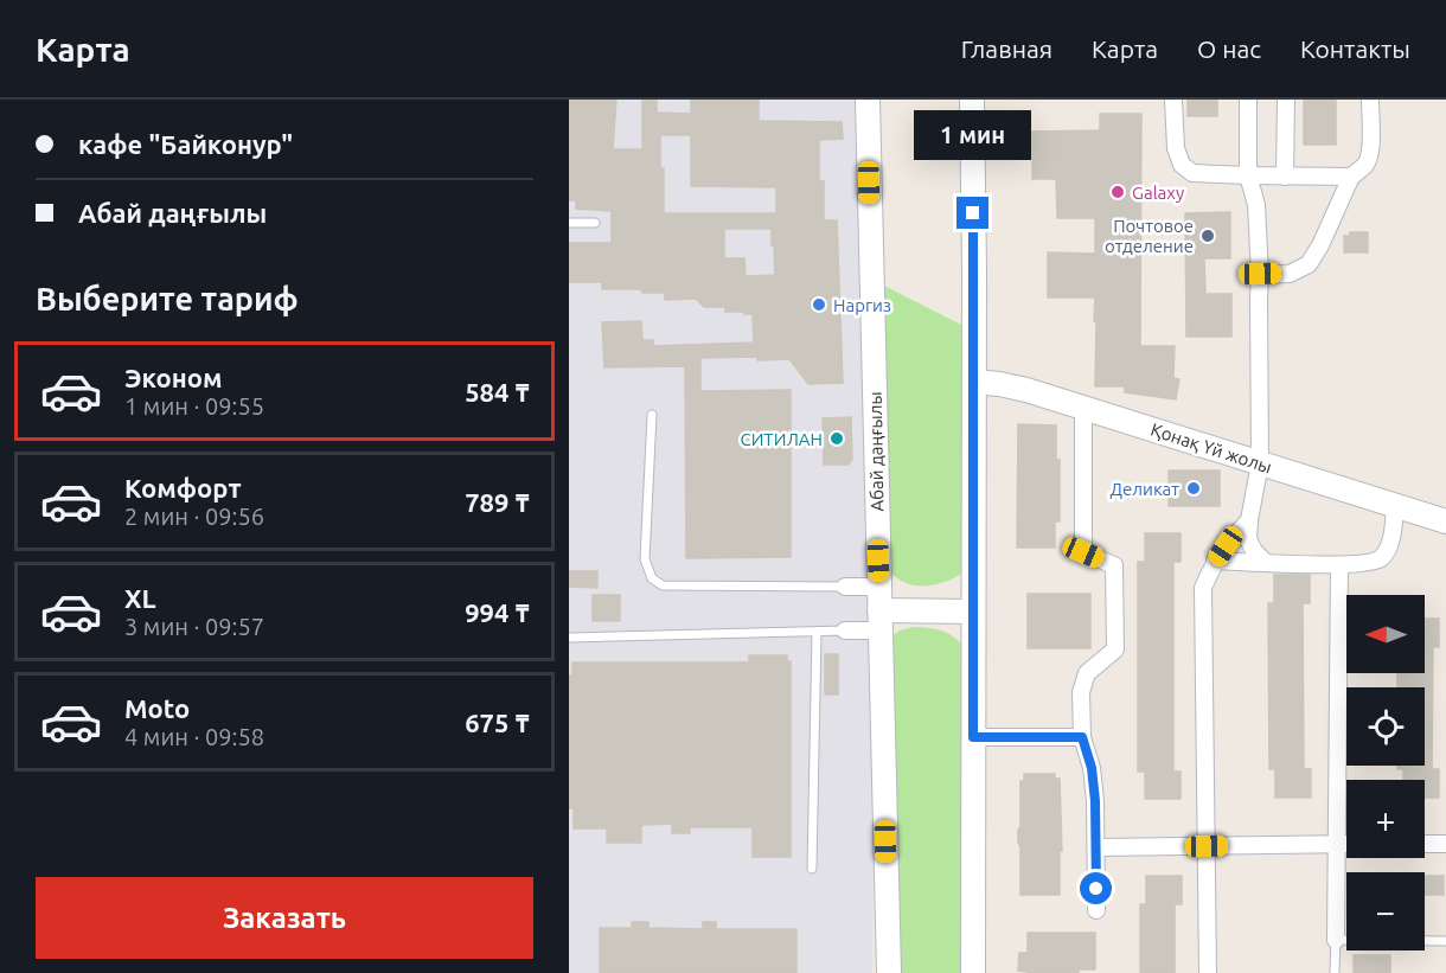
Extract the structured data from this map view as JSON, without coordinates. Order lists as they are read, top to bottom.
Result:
{
  "streets": {
    "main road": ["Қонақ Үй жолы", "Абай даңғылы"]
  },
  "places": [
    "Galaxy",
    "Почтовое отделение",
    "Наргиз",
    "СИТИЛАН",
    "Деликат"
  ],
  "north": "left",
  "page": {
    "header": "Карта",
    "nav": [
      "Главная",
      "Карта",
      "О нас",
      "Контакты"
    ],
    "banner": ["кафе \"Байконур\"", "Абай даңғылы"],
    "bubble": "1 мин",
    "heading": "Выберите тариф",
    "list": [
      {
        "name": "Эконом",
        "note": "1 мин · 09:55",
        "value": "584 ₸"
      },
      {
        "name": "Комфорт",
        "note": "2 мин · 09:56",
        "value": "789 ₸"
      },
      {
        "name": "XL",
        "note": "3 мин · 09:57",
        "value": "994 ₸"
      },
      {
        "name": "Moto",
        "note": "4 мин · 09:58",
        "value": "675 ₸"
      }
    ],
    "map_buttons": ["+", "−"],
    "buttons": "Заказать"
  }
}
